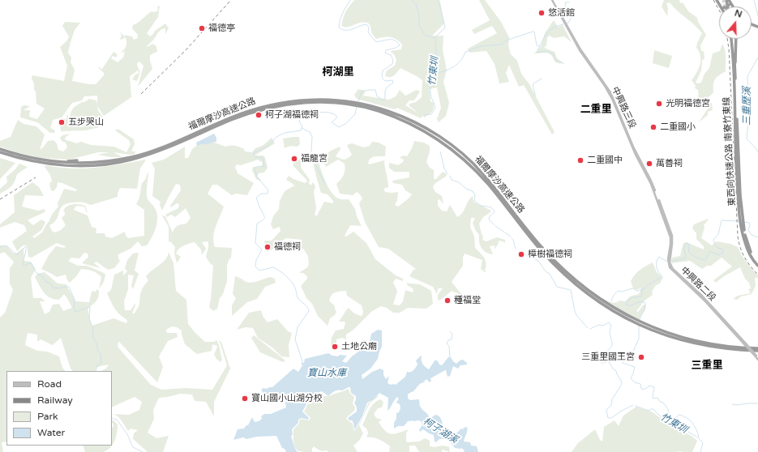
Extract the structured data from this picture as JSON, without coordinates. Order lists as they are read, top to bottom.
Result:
{
  "streets": {
    "highway": ["福爾摩沙高速公路", "東西向快速公路 南寮竹東線"],
    "main road": ["中興路三段", "中興路二段"]
  },
  "crossings": [
    ["中興路三段", "中興路二段"]
  ],
  "districts": ["柯湖里", "二重里", "三重里"],
  "water": [
    "竹東圳",
    "三重歷溪",
    "寶山水庫",
    "柯子湖溪"
  ],
  "places": [
    "悠活館",
    "福德亭",
    "光明福德宮",
    "柯子湖福德祠",
    "五步哭山",
    "二重國小",
    "福龍宮",
    "二重國中",
    "萬善祠",
    "福德祠",
    "樟樹福德祠",
    "種福堂",
    "土地公廟",
    "三重里國王宮",
    "寶山國小山湖分校"
  ],
  "legend": [
    "Road",
    "Railway",
    "Park",
    "Water"
  ],
  "north": "top"
}
